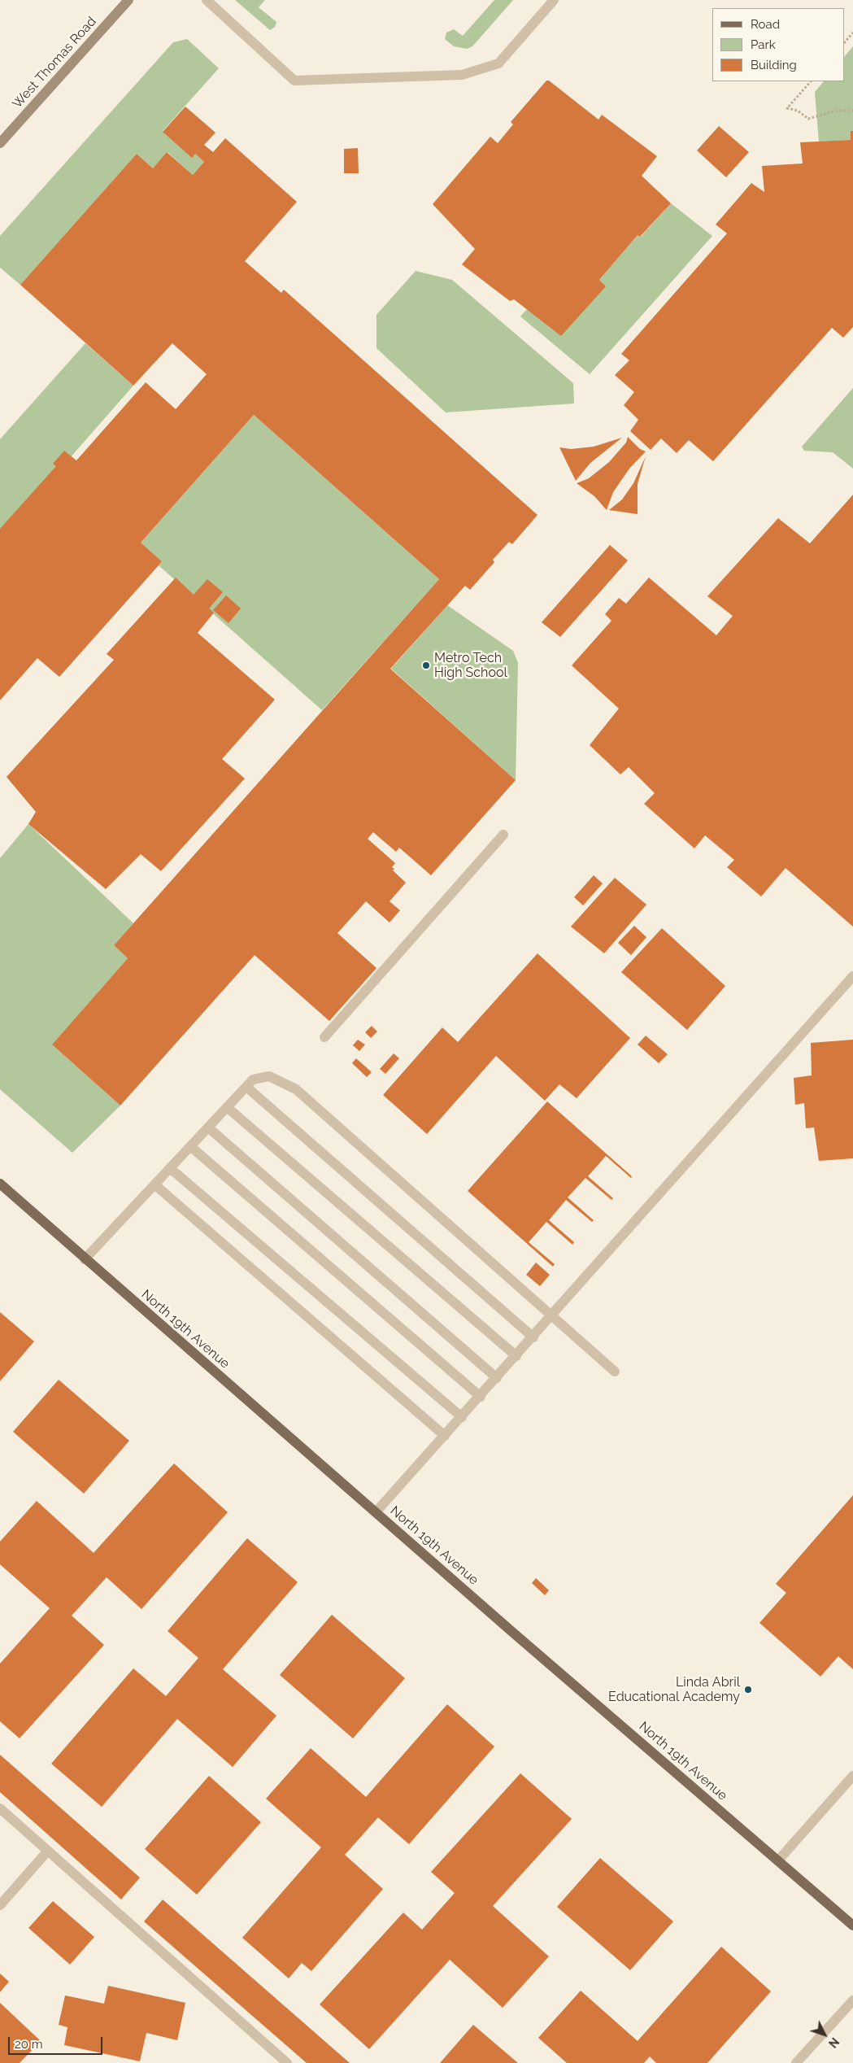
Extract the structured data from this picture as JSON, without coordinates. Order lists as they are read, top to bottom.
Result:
{
  "streets": {
    "main road": ["West Thomas Road", "North 19th Avenue"]
  },
  "places": ["Metro Tech High School", "Linda Abril Educational Academy"],
  "legend": ["Road", "Park", "Building"],
  "scale_bar": "20 m",
  "north": "bottom right"
}
